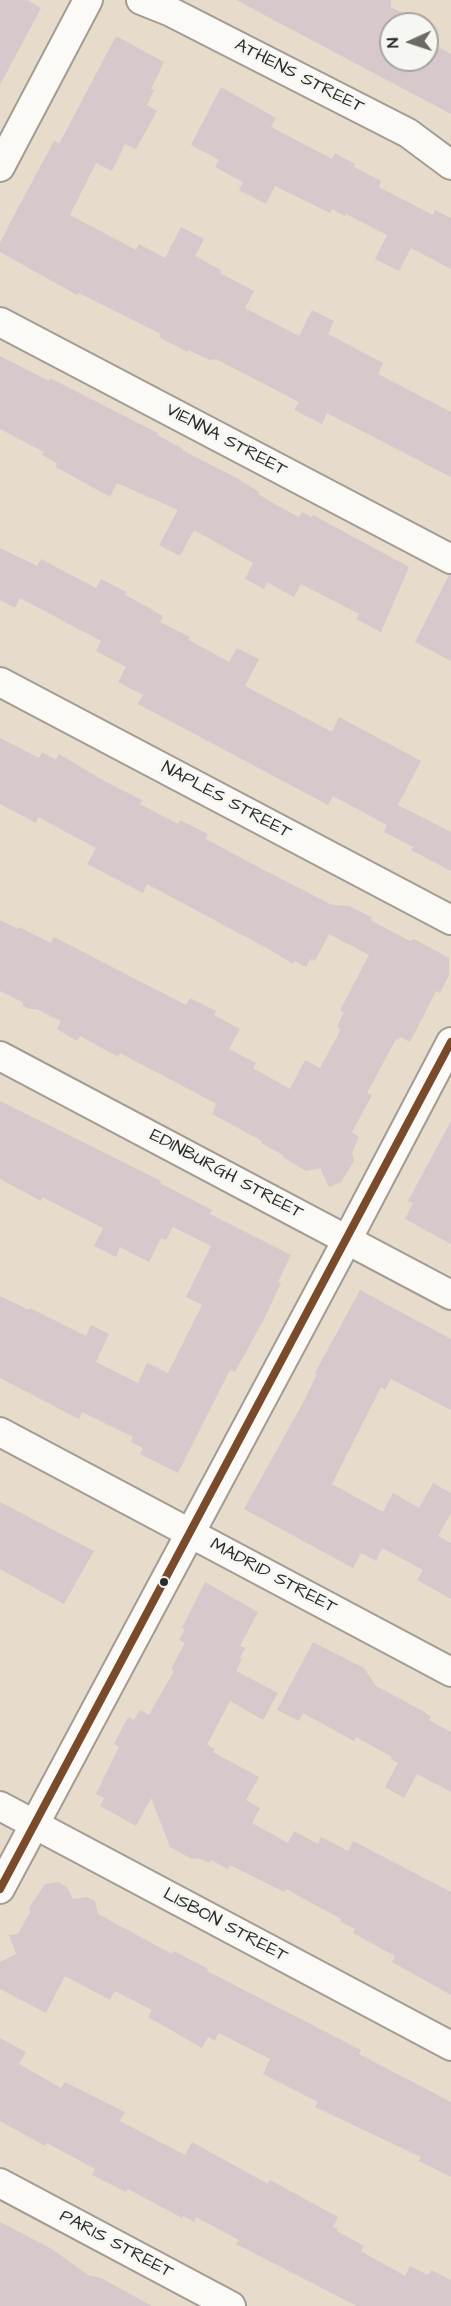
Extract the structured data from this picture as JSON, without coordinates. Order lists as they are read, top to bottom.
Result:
{
  "streets": {
    "street": [
      "ATHENS STREET",
      "VIENNA STREET",
      "NAPLES STREET",
      "EDINBURGH STREET",
      "MADRID STREET",
      "LISBON STREET",
      "PARIS STREET"
    ]
  },
  "north": "left"
}
